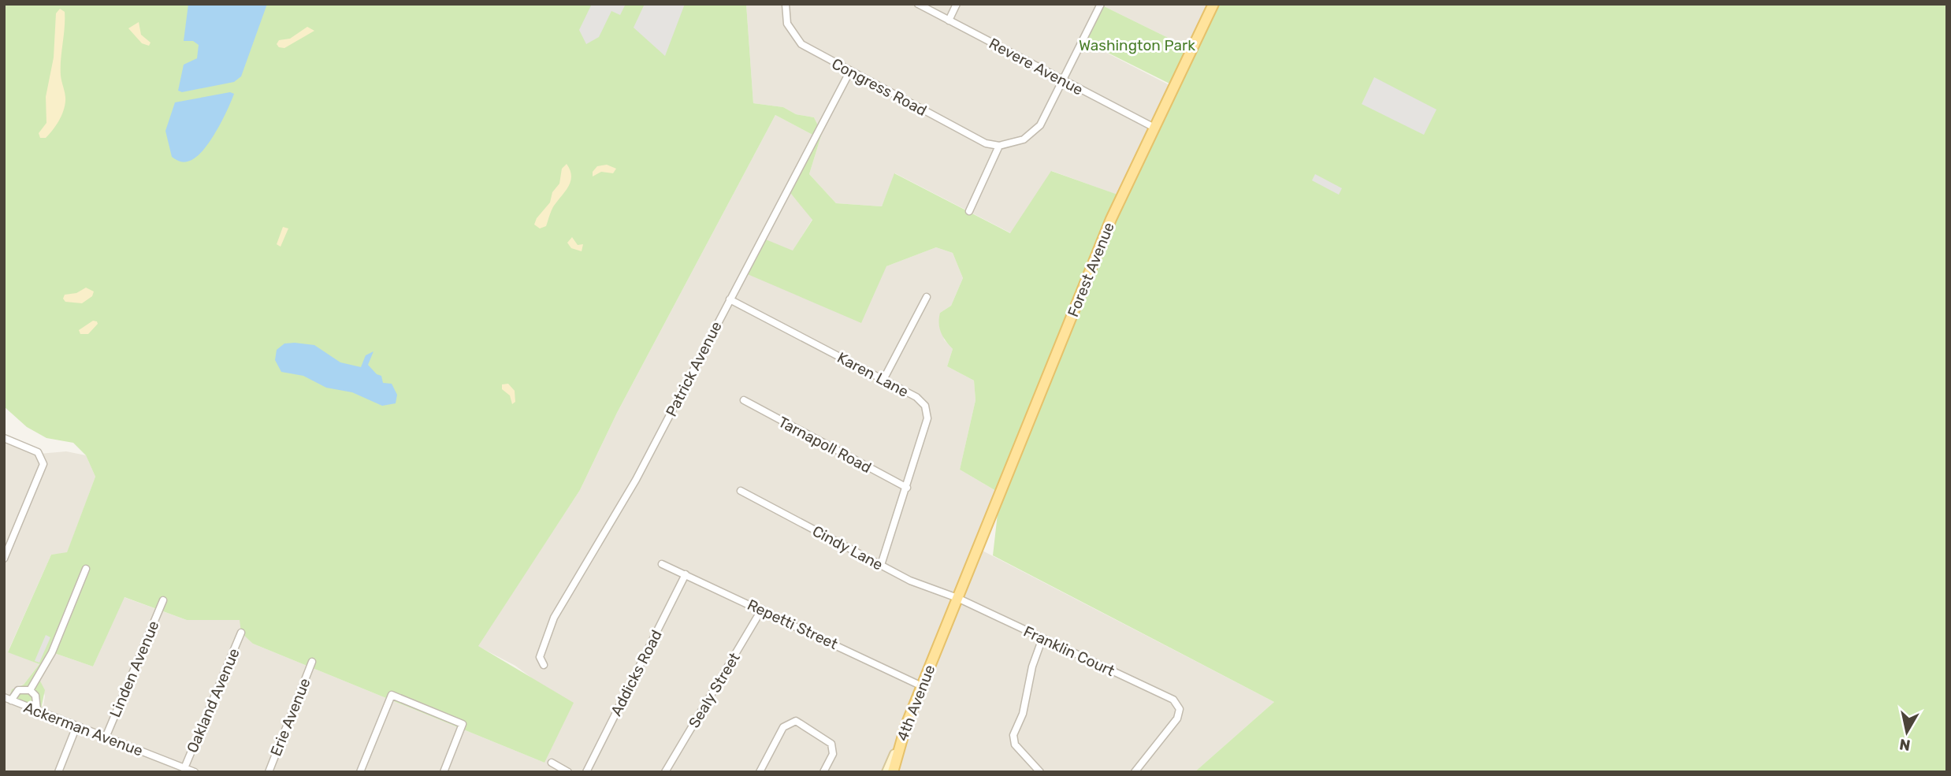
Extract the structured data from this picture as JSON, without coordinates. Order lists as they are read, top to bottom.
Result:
{
  "streets": {
    "main road": ["Forest Avenue", "4th Avenue"],
    "street": [
      "Revere Avenue",
      "Congress Road",
      "Patrick Avenue",
      "Karen Lane",
      "Tarnapoll Road",
      "Cindy Lane",
      "Repetti Street",
      "Franklin Court",
      "Linden Avenue",
      "Addicks Road",
      "Sealy Street",
      "Oakland Avenue",
      "Erie Avenue",
      "Ackerman Avenue"
    ]
  },
  "crossings": [
    ["Revere Avenue", "Forest Avenue"],
    ["Congress Road", "Patrick Avenue"],
    ["Forest Avenue", "Cindy Lane"],
    ["Forest Avenue", "Franklin Court"],
    ["Forest Avenue", "4th Avenue"],
    ["Patrick Avenue", "Karen Lane"],
    ["Karen Lane", "Tarnapoll Road"],
    ["Karen Lane", "Cindy Lane"],
    ["Cindy Lane", "Franklin Court"],
    ["Cindy Lane", "4th Avenue"],
    ["Repetti Street", "Addicks Road"],
    ["Repetti Street", "Sealy Street"],
    ["Repetti Street", "4th Avenue"],
    ["Franklin Court", "4th Avenue"],
    ["Linden Avenue", "Ackerman Avenue"],
    ["Oakland Avenue", "Ackerman Avenue"]
  ],
  "parks": ["Washington Park"],
  "north": "bottom"
}
